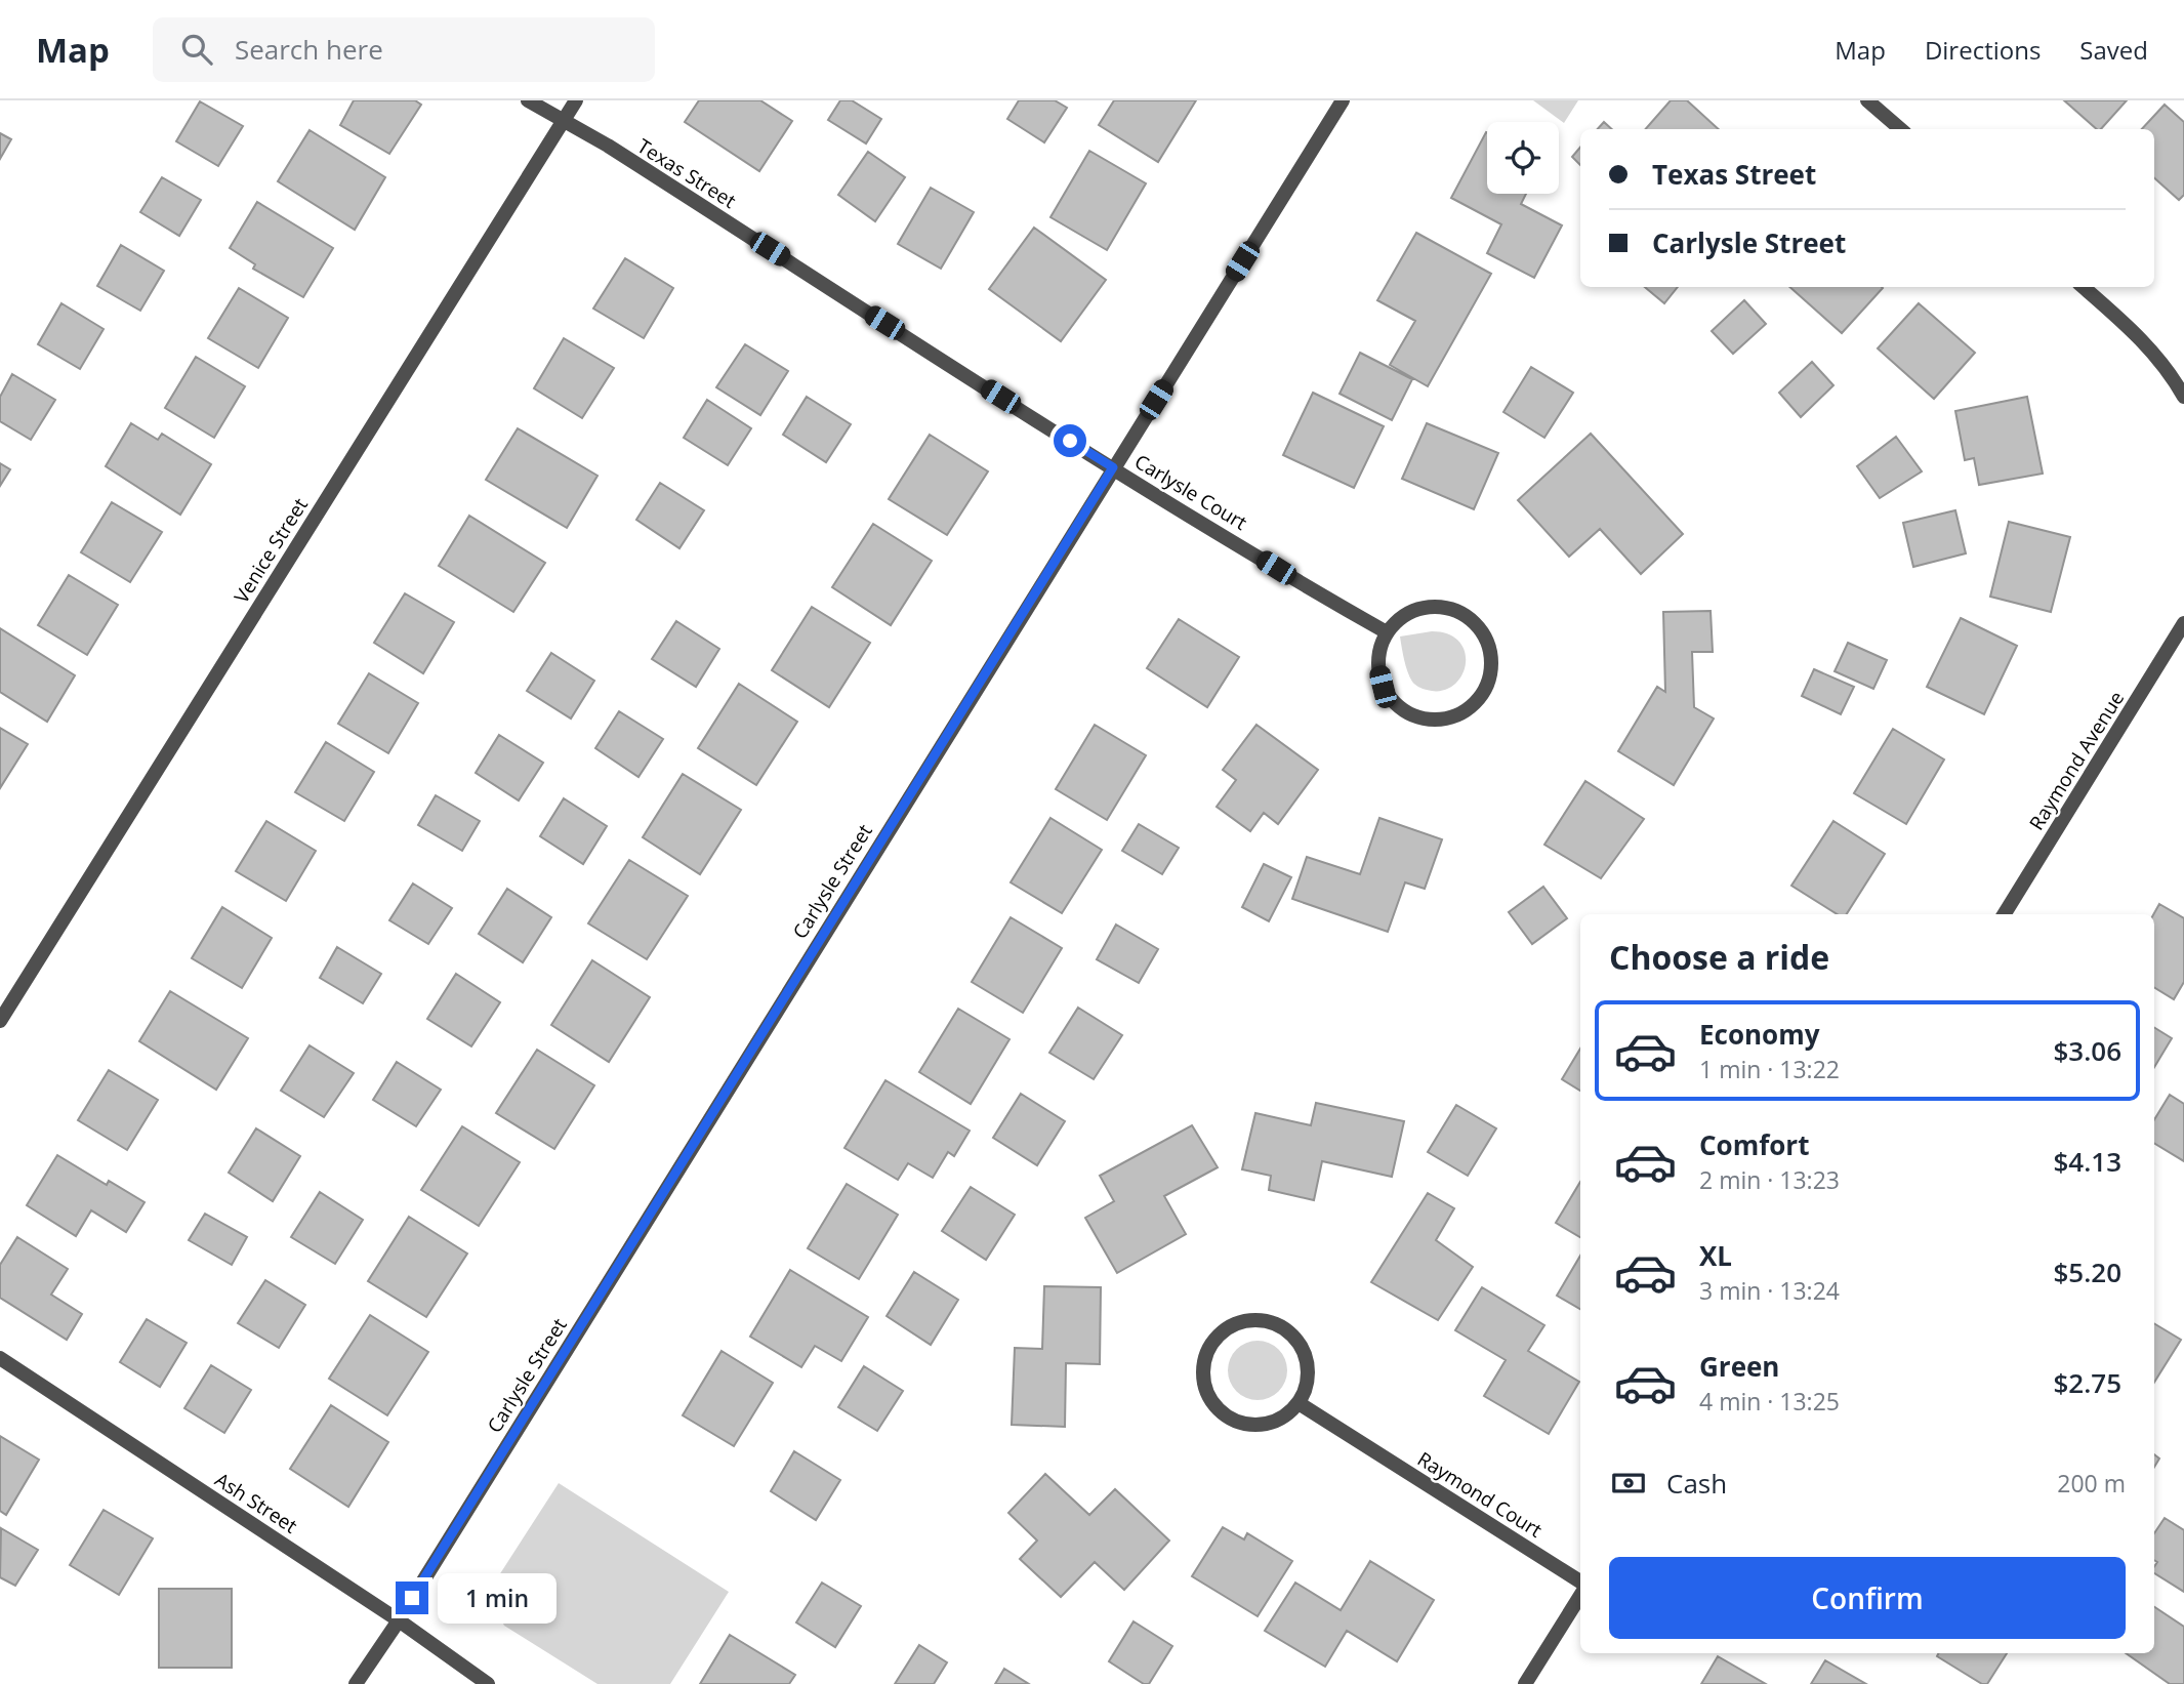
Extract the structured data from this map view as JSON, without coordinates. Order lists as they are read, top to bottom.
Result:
{
  "streets": {
    "street": [
      "Texas Street",
      "Carlysle Court",
      "Venice Street",
      "Raymond Avenue",
      "Carlysle Street",
      "Raymond Court",
      "Ash Street"
    ]
  },
  "crossings": [
    ["Texas Street", "Carlysle Court"],
    ["Texas Street", "Venice Street"],
    ["Texas Street", "Carlysle Street"],
    ["Carlysle Court", "Carlysle Street"],
    ["Carlysle Street", "Ash Street"]
  ],
  "page": {
    "header": "Map",
    "search": "Search here",
    "nav": ["Map", "Directions", "Saved"],
    "banner": ["Texas Street", "Carlysle Street"],
    "heading": "Choose a ride",
    "list": [
      {
        "name": "Economy",
        "note": "1 min · 13:22",
        "value": "$3.06"
      },
      {
        "name": "Comfort",
        "note": "2 min · 13:23",
        "value": "$4.13"
      },
      {
        "name": "XL",
        "note": "3 min · 13:24",
        "value": "$5.20"
      },
      {
        "name": "Green",
        "note": "4 min · 13:25",
        "value": "$2.75"
      }
    ],
    "pay": ["Cash", "200 m"],
    "buttons": "Confirm",
    "bubble": "1 min"
  }
}
